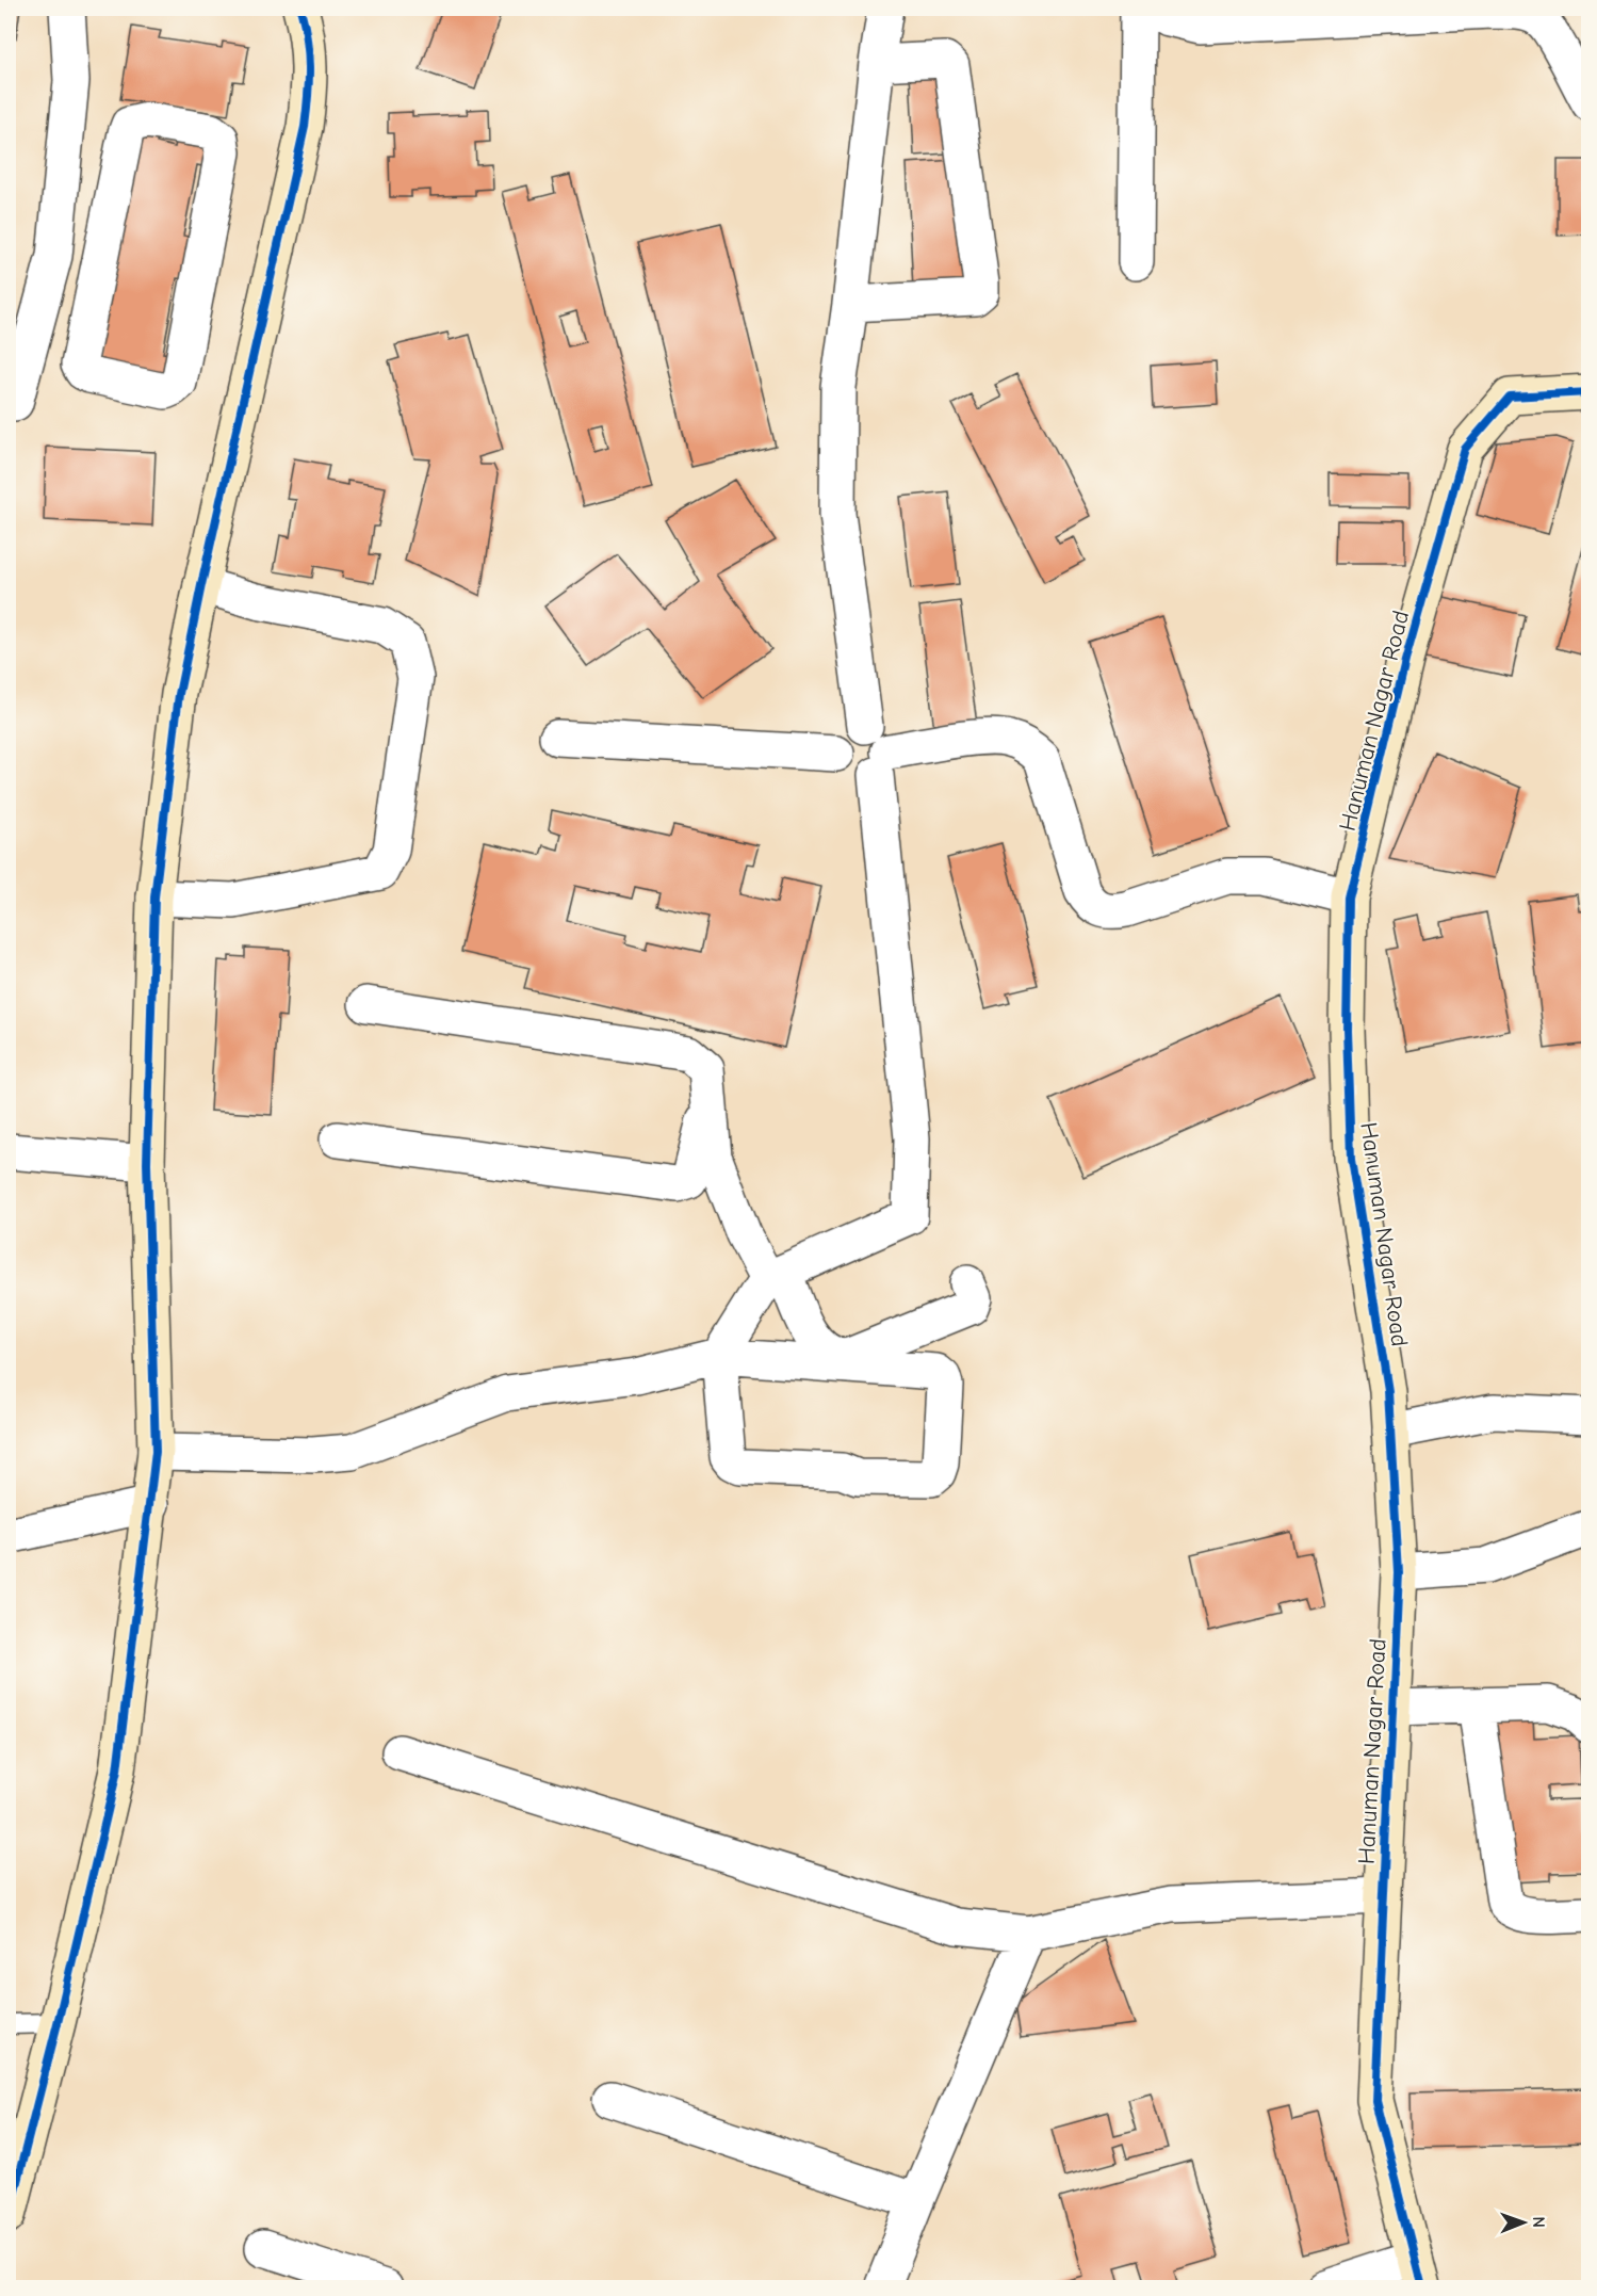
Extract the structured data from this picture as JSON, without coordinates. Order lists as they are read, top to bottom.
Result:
{
  "streets": {
    "street": ["Hanuman Nagar Road"]
  },
  "north": "right"
}
